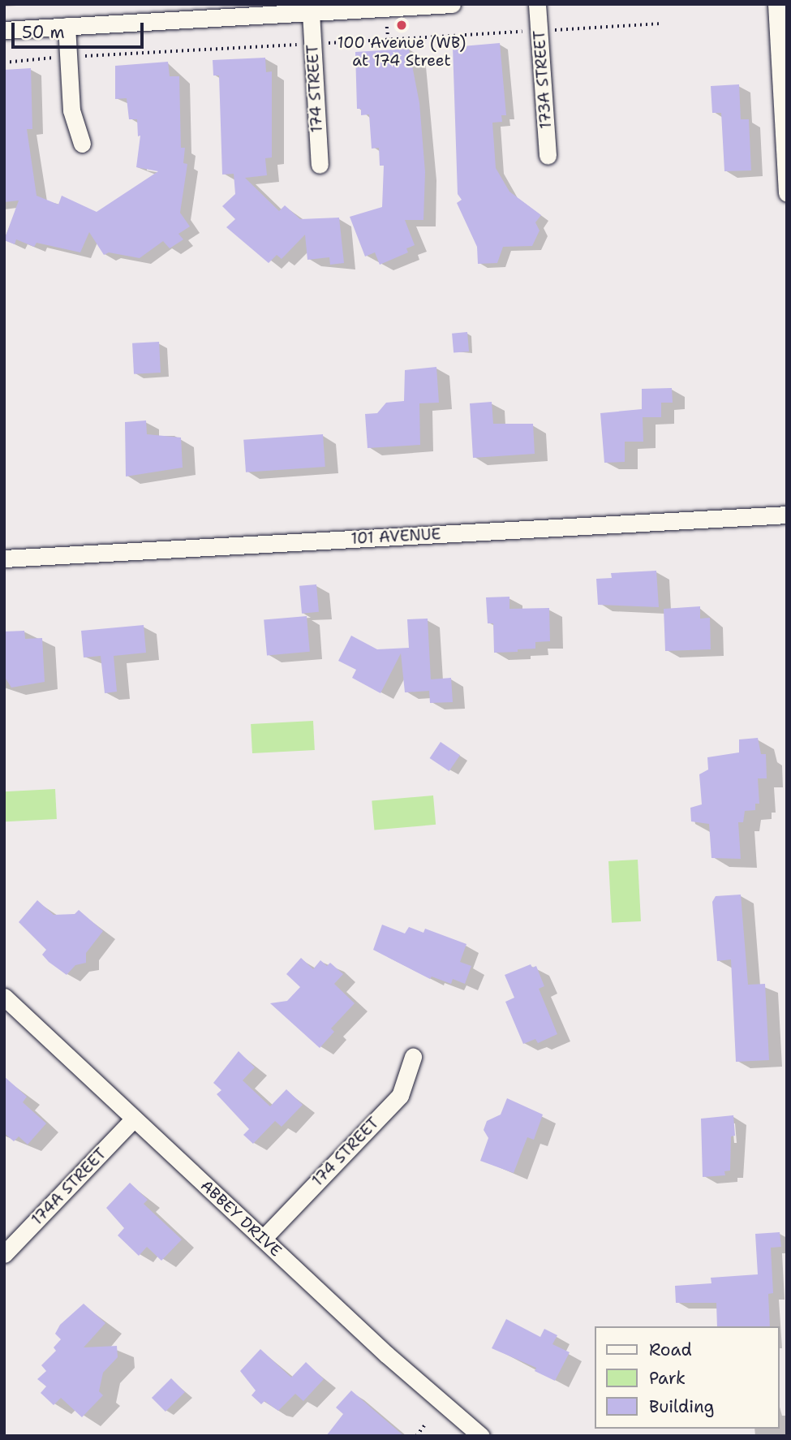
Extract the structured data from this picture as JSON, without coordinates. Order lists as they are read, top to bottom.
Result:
{
  "streets": {
    "street": [
      "173A STREET",
      "174 STREET",
      "101 AVENUE",
      "174A STREET",
      "ABBEY DRIVE"
    ]
  },
  "crossings": [
    ["174 STREET", "ABBEY DRIVE"],
    ["174A STREET", "ABBEY DRIVE"]
  ],
  "places": ["100 Avenue (WB) at 174 Street"],
  "legend": ["Road", "Park", "Building"],
  "scale_bar": "50 m"
}
